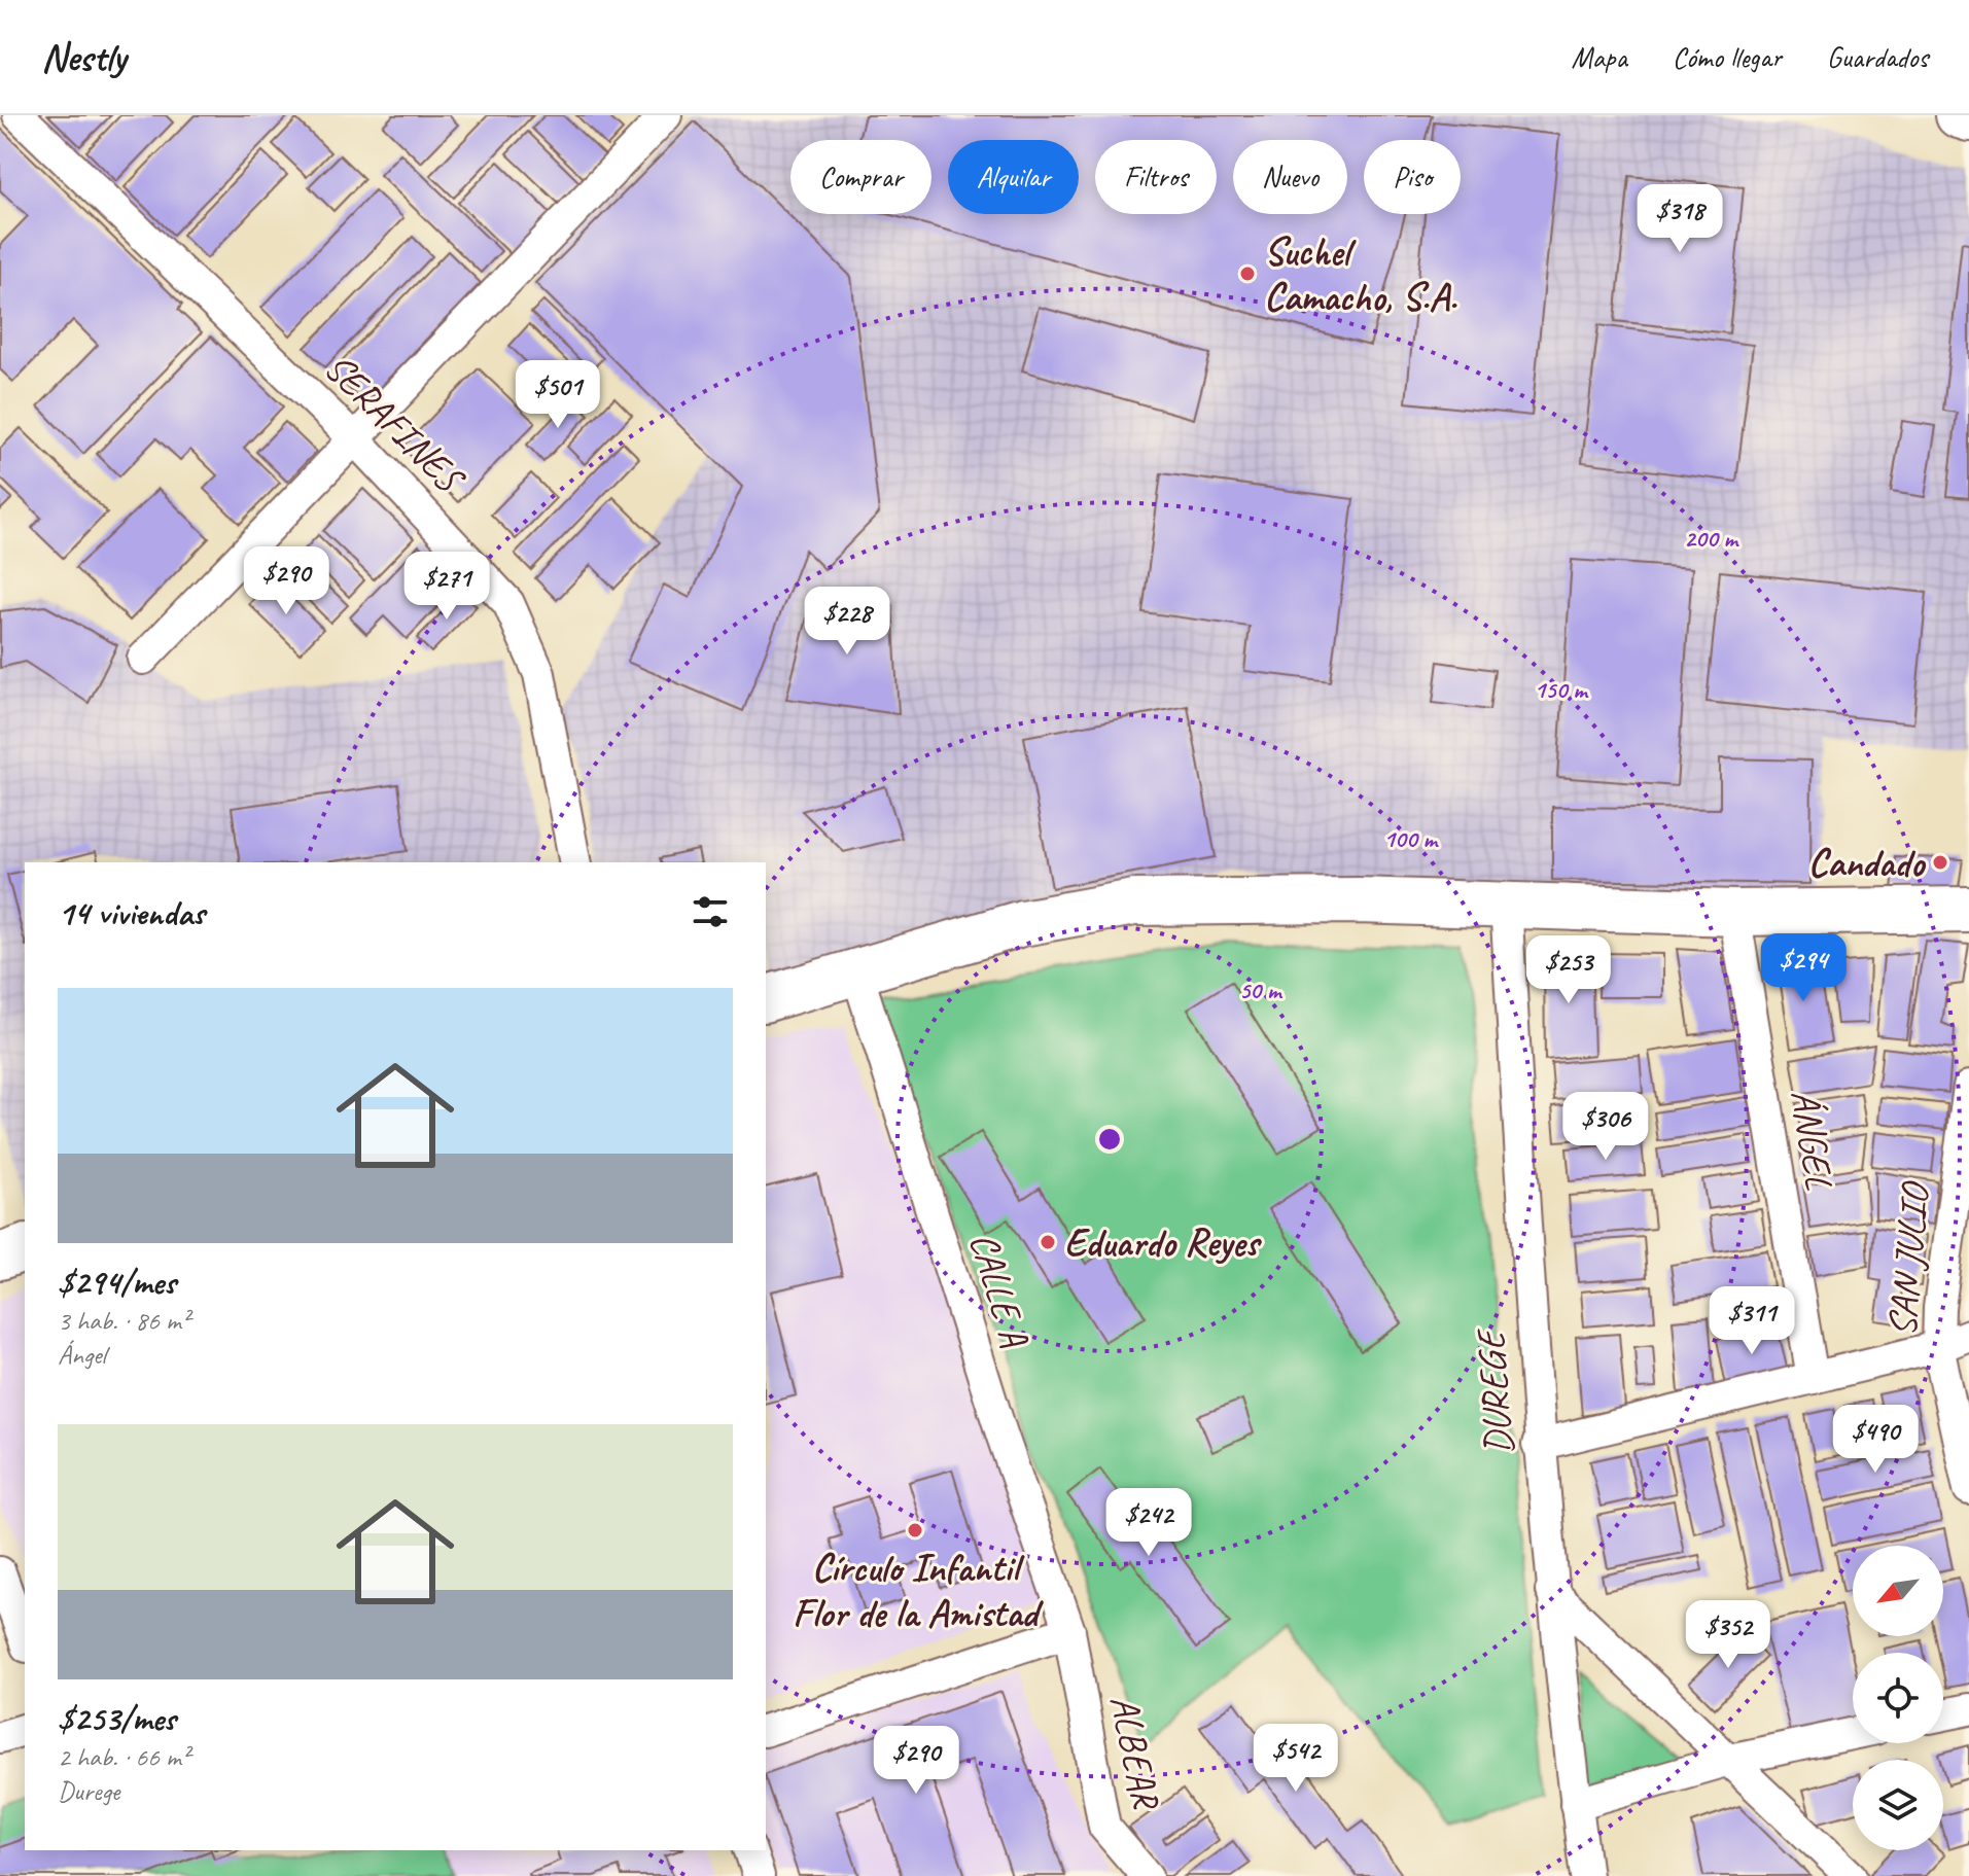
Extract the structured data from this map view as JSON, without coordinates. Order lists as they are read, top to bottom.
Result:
{
  "streets": {
    "street": [
      "SERAFINES",
      "ÁNGEL",
      "SAN JULIO",
      "CALLE A",
      "DUREGE",
      "ALBEAR"
    ]
  },
  "crossings": [
    ["CALLE A", "ALBEAR"]
  ],
  "places": [
    "Suchel Camacho, S.A.",
    "Candado",
    "Eduardo Reyes",
    "Círculo Infantil Flor de la Amistad"
  ],
  "north": "bottom left",
  "page": {
    "header": "Nestly",
    "nav": ["Mapa", "Cómo llegar", "Guardados"],
    "chip": [
      "Comprar",
      "Alquilar",
      "Filtros",
      "Nuevo",
      "Piso"
    ],
    "price": [
      "$318",
      "$501",
      "$290",
      "$271",
      "$228",
      "$294",
      "$253",
      "$306",
      "$311",
      "$490",
      "$242",
      "$352",
      "$542",
      "$290"
    ],
    "heading": "14 viviendas",
    "list": [
      {
        "name": "$294/mes",
        "note": "3 hab. · 86 m² · Ángel"
      },
      {
        "name": "$253/mes",
        "note": "2 hab. · 66 m² · Durege"
      }
    ]
  },
  "rings": [
    "200 m",
    "150 m",
    "100 m",
    "50 m"
  ]
}
